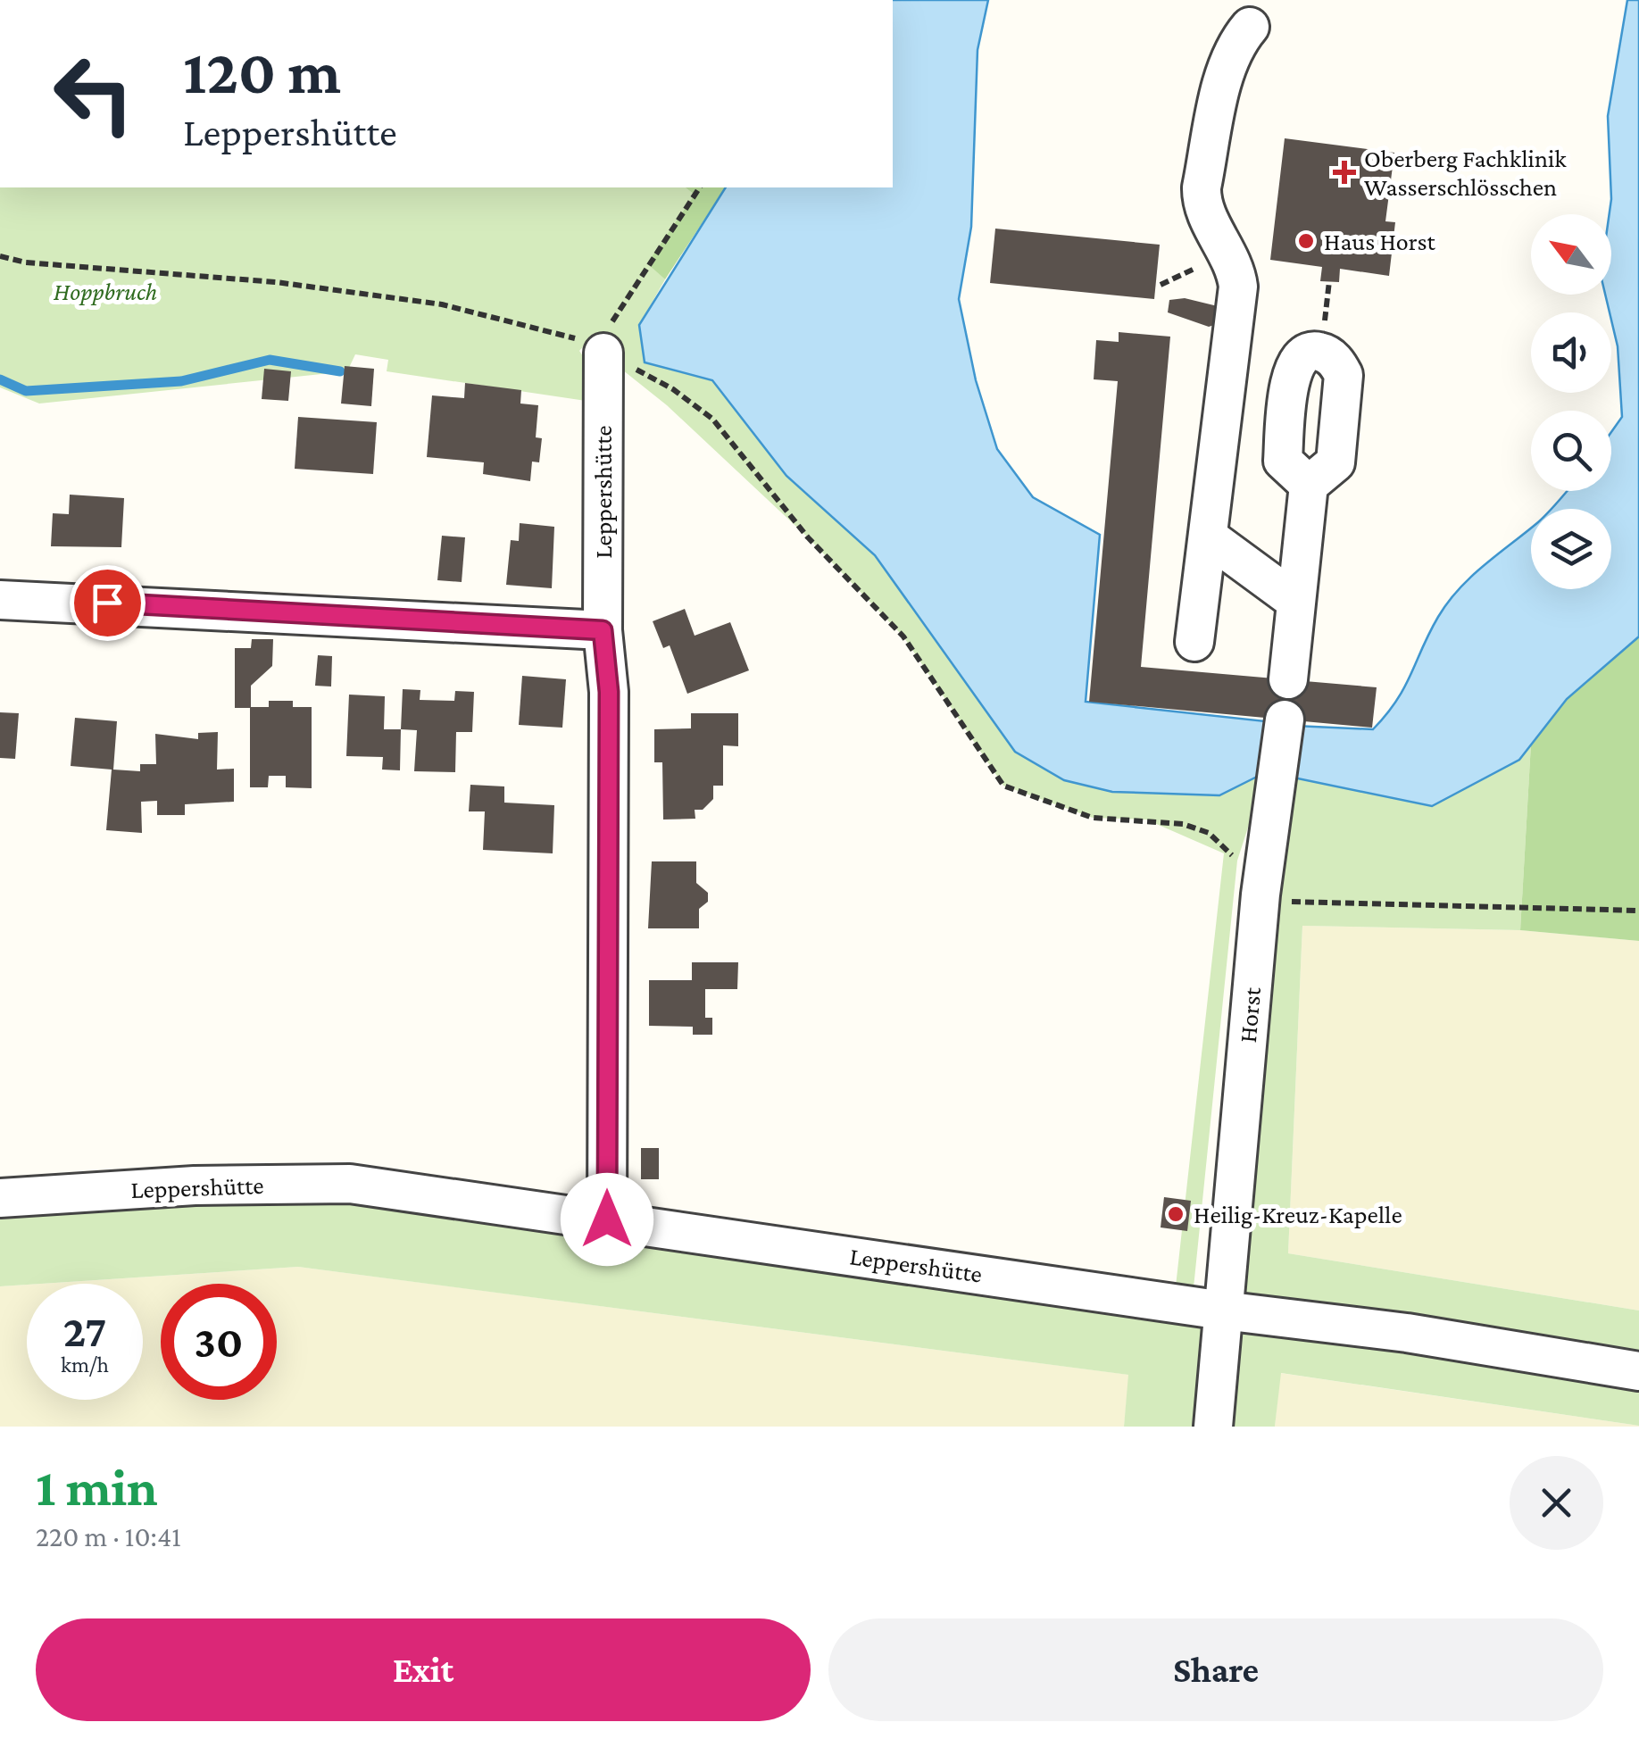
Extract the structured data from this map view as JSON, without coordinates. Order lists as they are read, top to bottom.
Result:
{
  "streets": {
    "street": ["Leppershütte", "Horst"]
  },
  "crossings": [
    ["Leppershütte", "Horst"]
  ],
  "parks": ["Hoppbruch"],
  "places": {
    "health": ["Oberberg Fachklinik Wasserschlösschen"],
    "other": ["Haus Horst", "Heilig-Kreuz-Kapelle"]
  },
  "north": "top left",
  "page": {
    "turn": ["120 m", "Leppershütte"],
    "speed": "27 km/h",
    "limit": "30",
    "heading": ["1 min", "220 m · 10:41"],
    "buttons": ["Exit", "Share"]
  }
}
